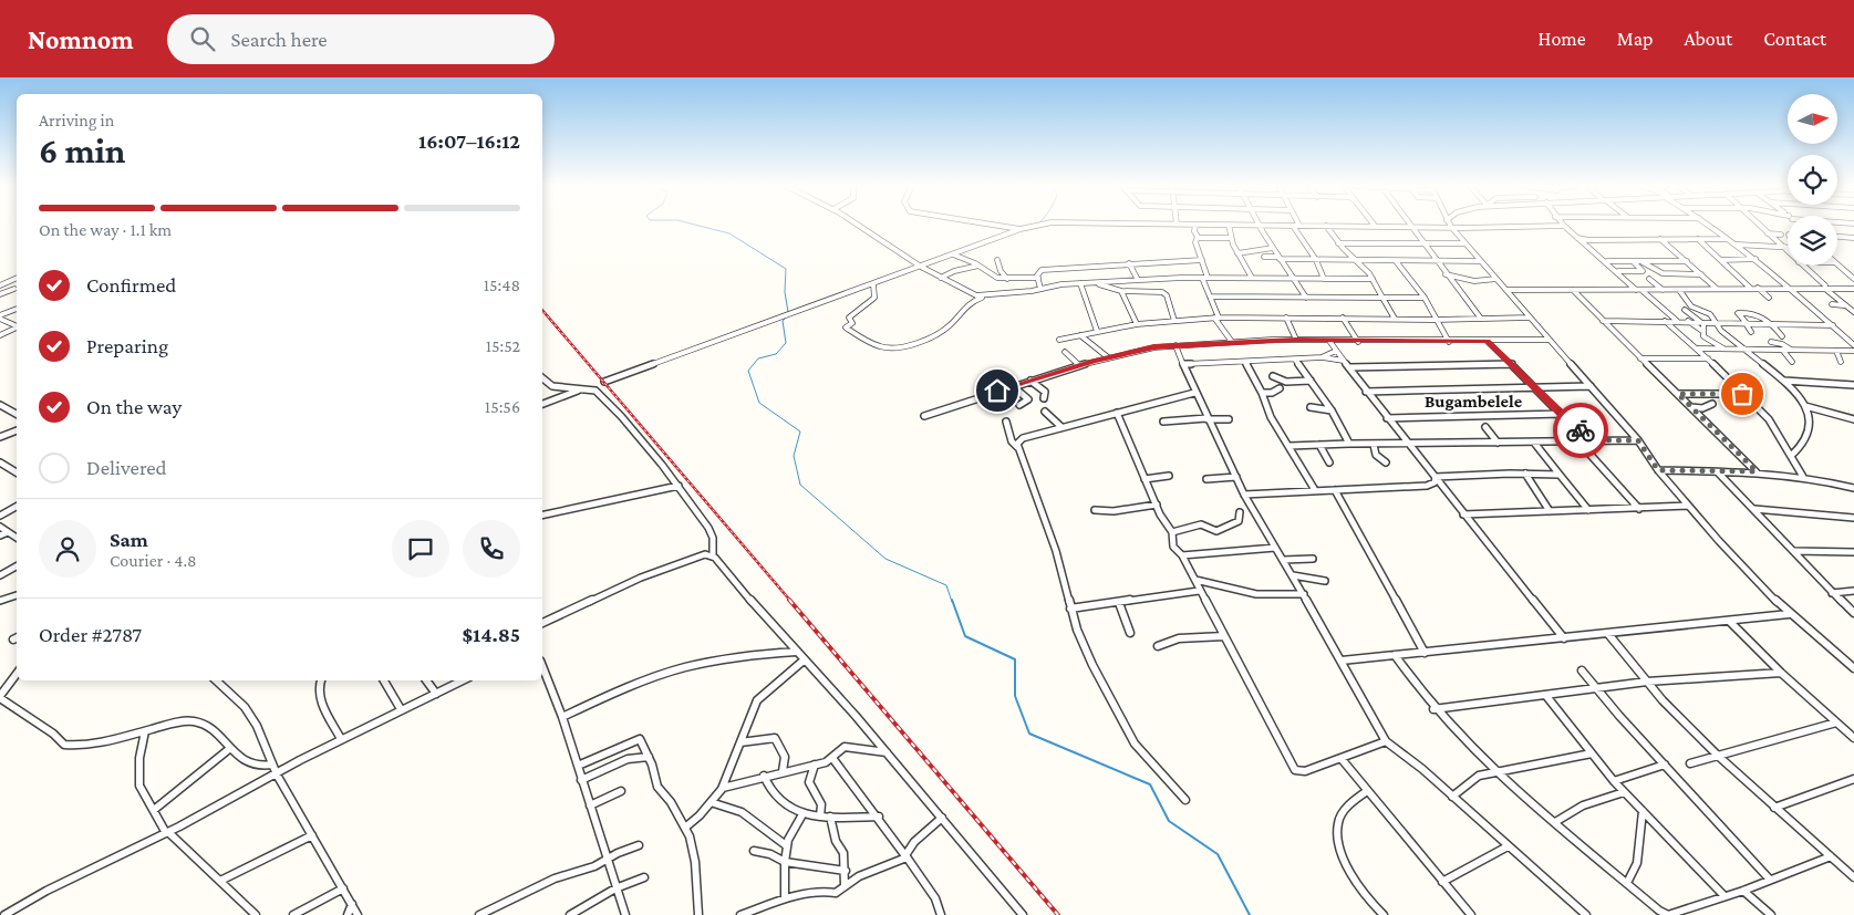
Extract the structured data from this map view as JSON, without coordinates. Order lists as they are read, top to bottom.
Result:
{
  "districts": ["Bugambelele"],
  "north": "right",
  "page": {
    "header": "Nomnom",
    "search": "Search here",
    "nav": [
      "Home",
      "Map",
      "About",
      "Contact"
    ],
    "heading": ["6 min", "Arriving in", "16:07–16:12"],
    "panel": [
      "Sam",
      "Courier · 4.8",
      "Order #2787",
      "$14.85"
    ],
    "bar": "On the way · 1.1 km",
    "list": [
      ["Confirmed", "15:48"],
      ["Preparing", "15:52"],
      ["On the way", "15:56"],
      "Delivered"
    ]
  }
}
